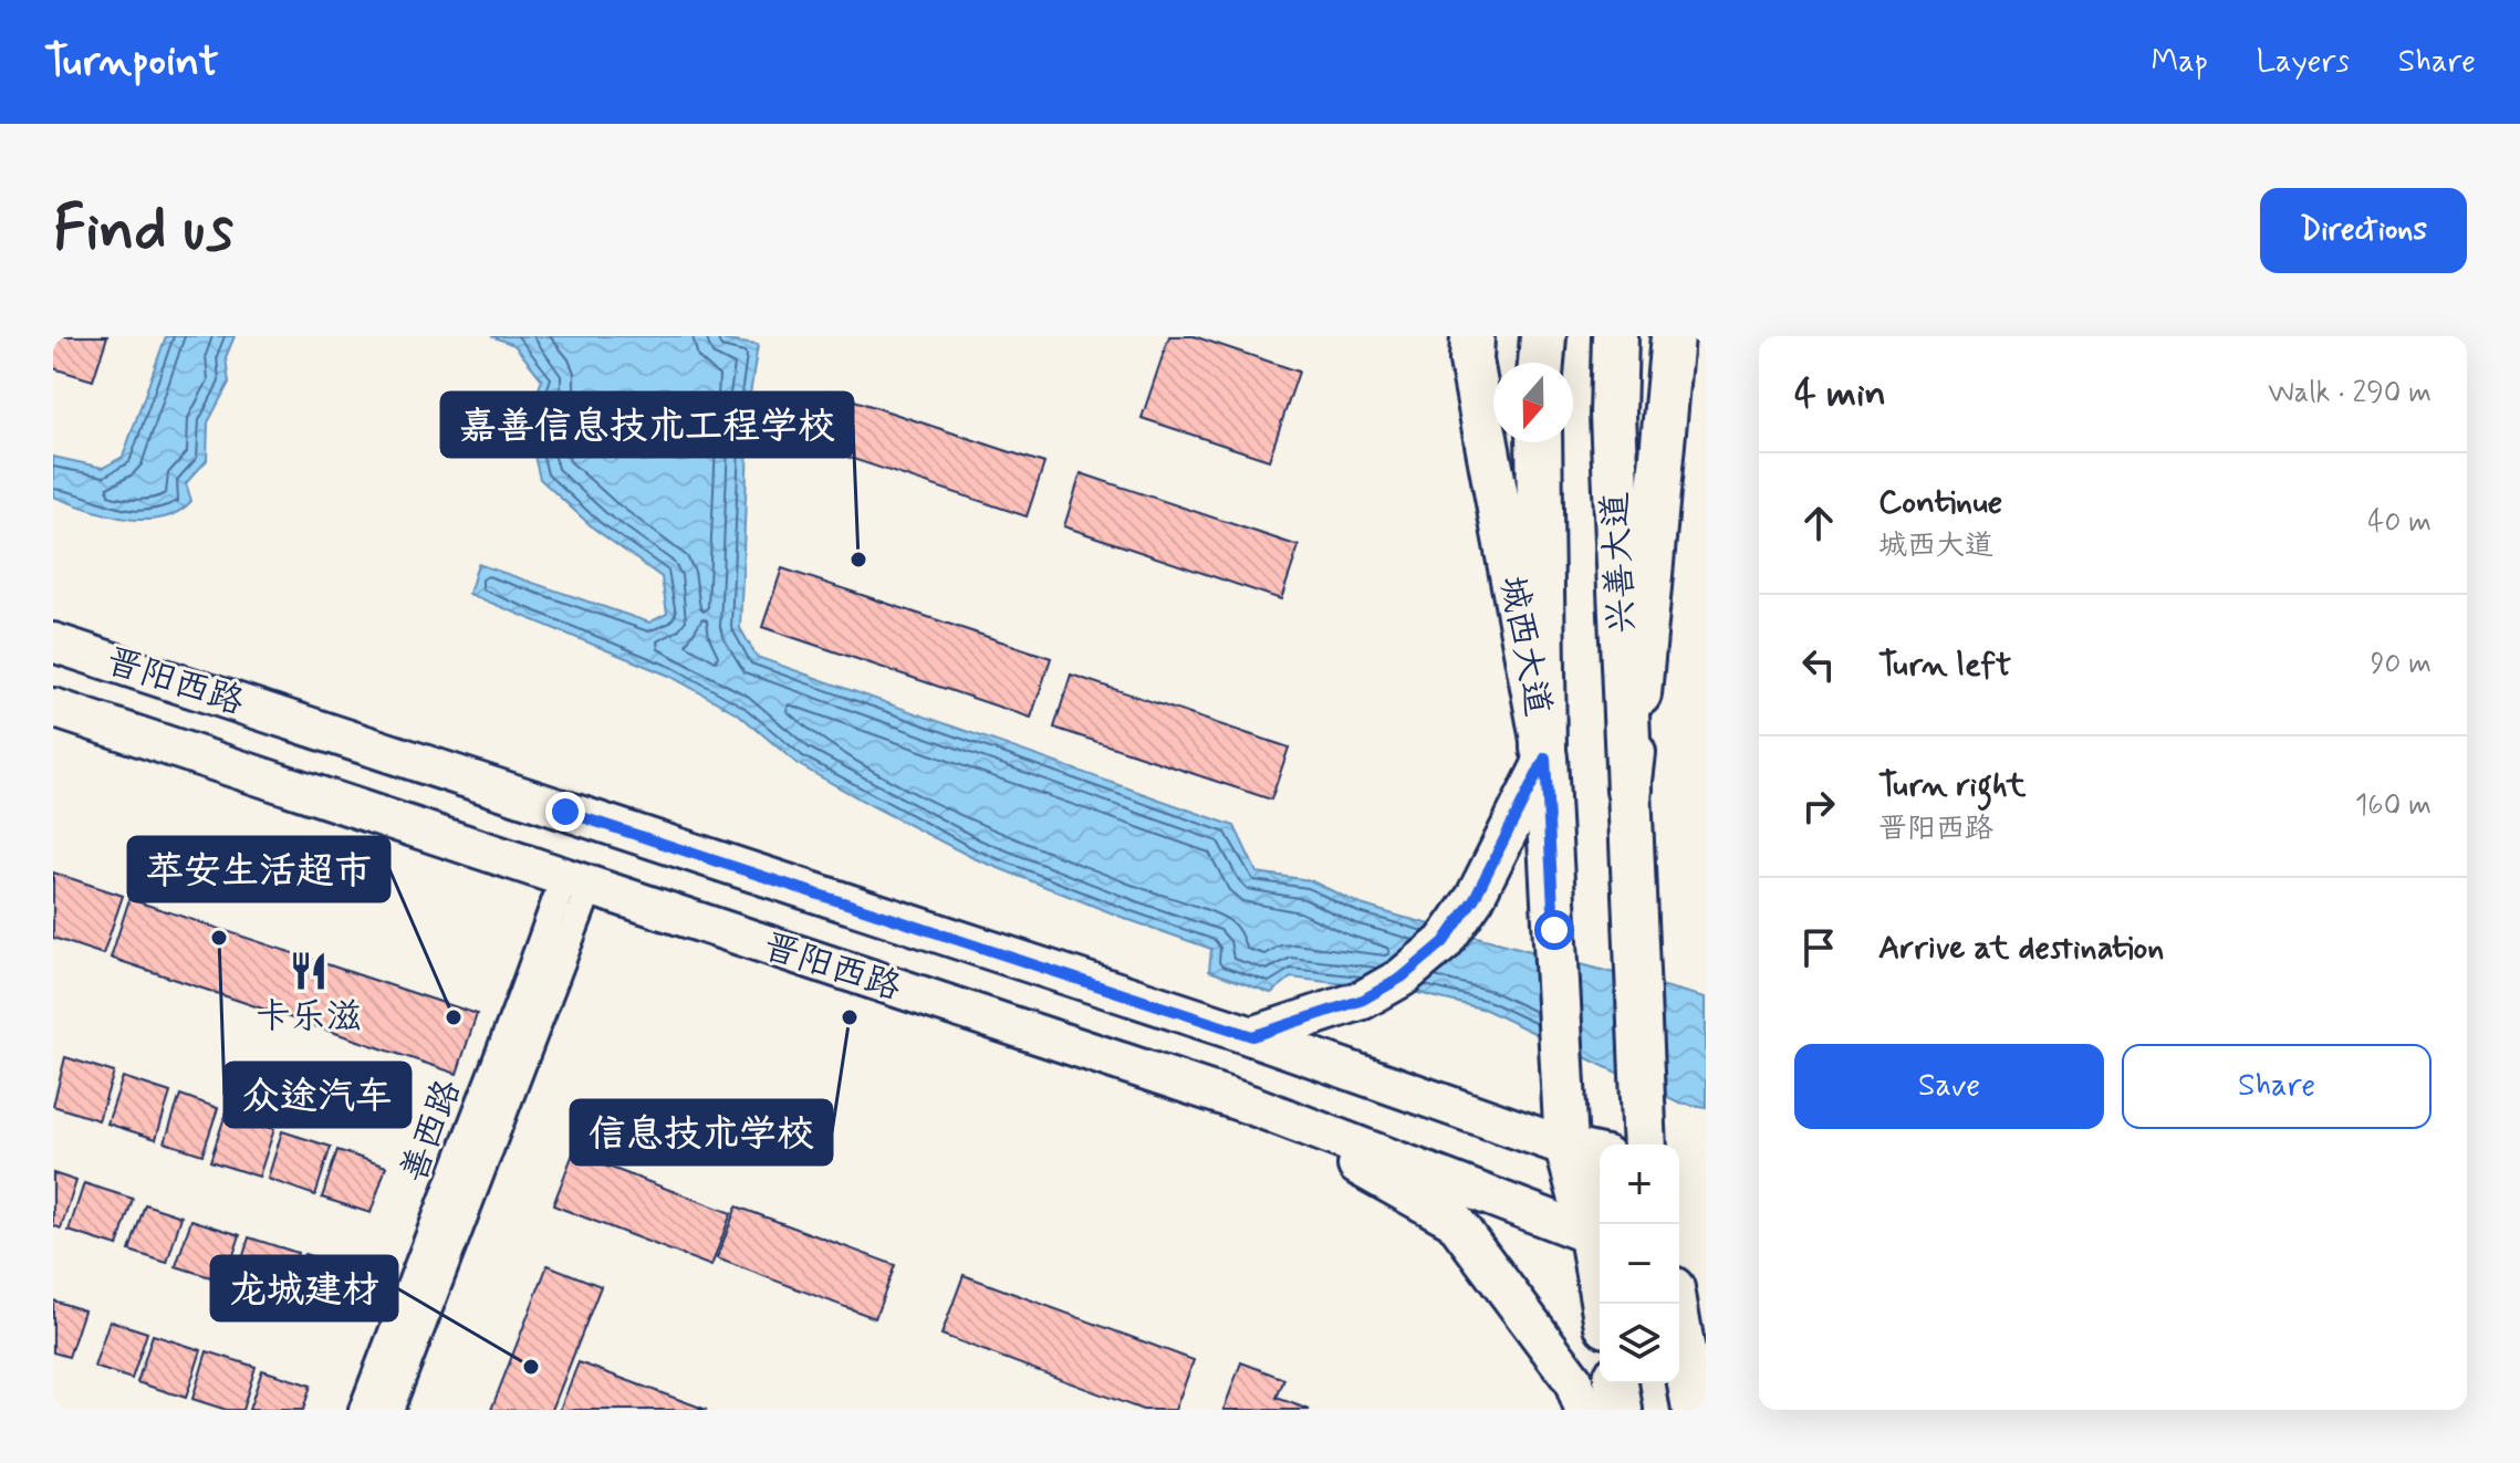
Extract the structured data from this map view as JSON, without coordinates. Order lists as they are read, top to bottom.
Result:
{
  "streets": {
    "highway": ["兴善大道"],
    "main road": ["城西大道", "晋阳西路"],
    "street": ["善西路"]
  },
  "crossings": [
    ["城西大道", "晋阳西路"],
    ["晋阳西路", "善西路"]
  ],
  "places": {
    "other": [
      "嘉善信息技术工程学校",
      "众途汽车",
      "苹安生活超市",
      "信息技术学校",
      "龙城建材"
    ],
    "restaurant": ["卡乐滋"]
  },
  "north": "bottom",
  "page": {
    "header": "Turnpoint",
    "nav": ["Map", "Layers", "Share"],
    "buttons": [
      "Directions",
      ["Save", "Share"]
    ],
    "title": "Find us",
    "heading": ["4 min", "Walk · 290 m"],
    "list": [
      ["Continue", "城西大道", "40 m"],
      ["Turn left", "90 m"],
      ["Turn right", "晋阳西路", "160 m"],
      "Arrive at destination"
    ],
    "map_buttons": ["+", "−"]
  }
}
